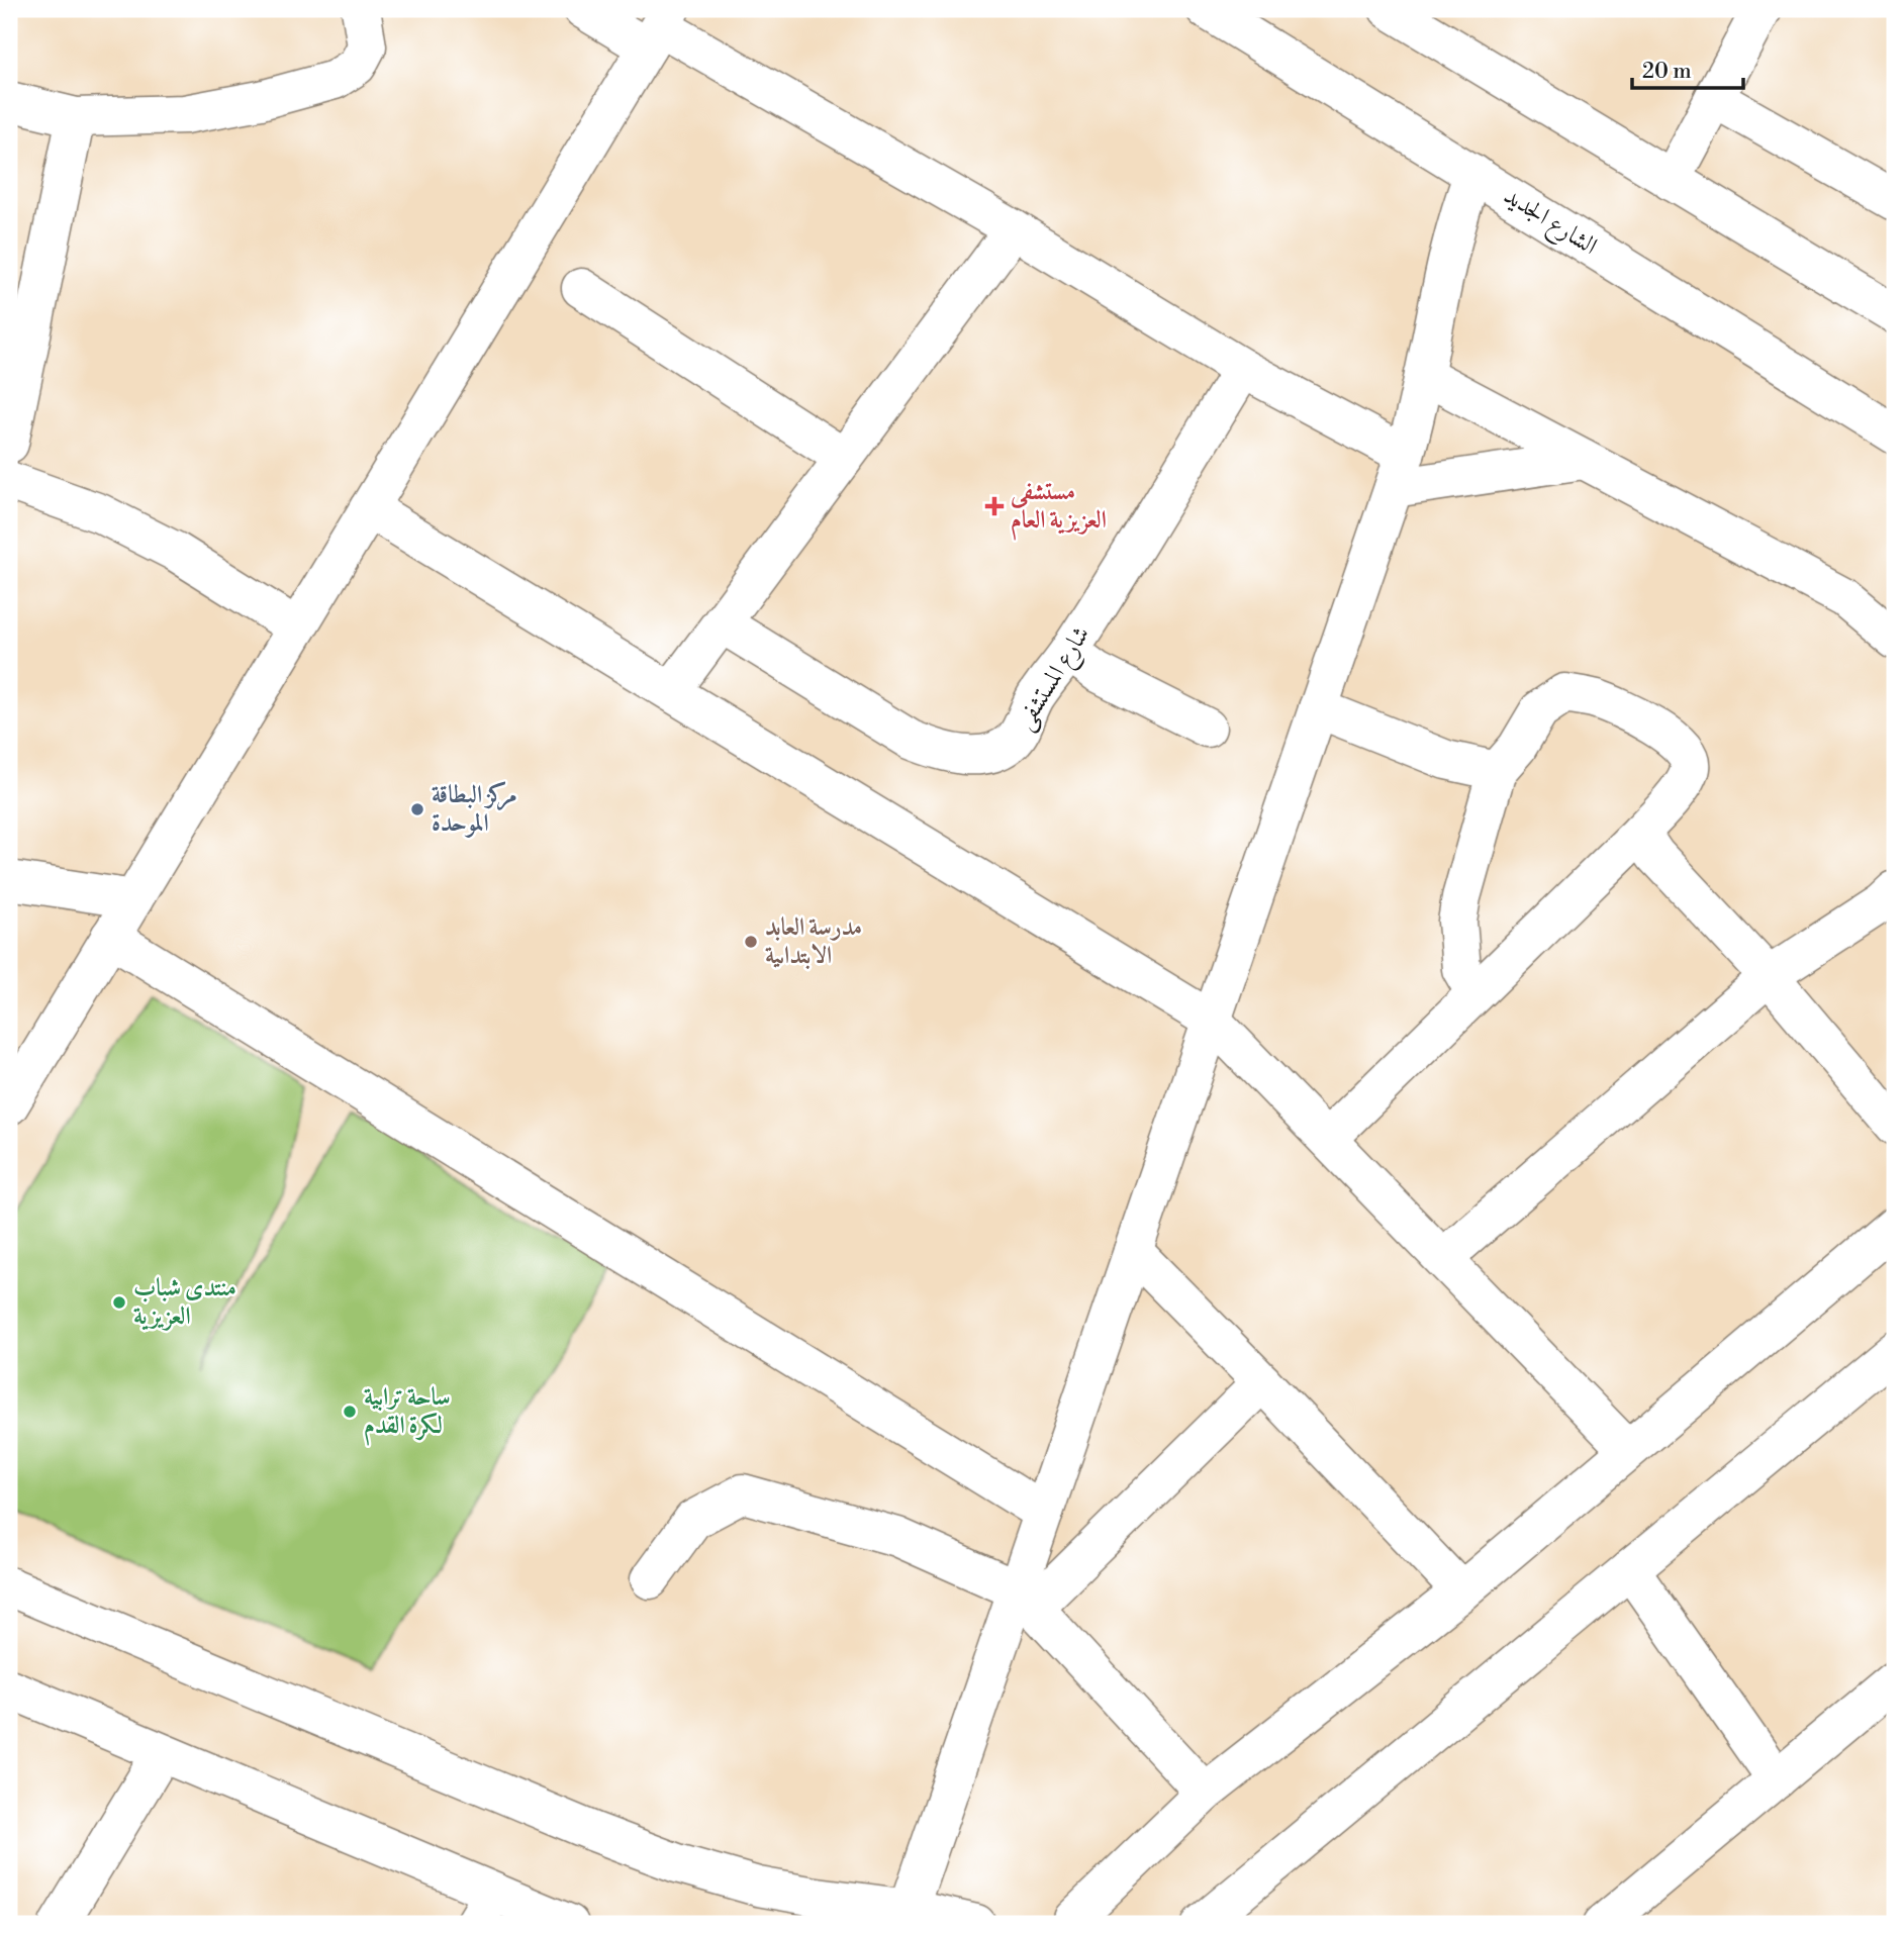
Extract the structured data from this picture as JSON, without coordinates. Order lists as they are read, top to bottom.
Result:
{
  "streets": {
    "street": ["الشارع الجديد", "شارع المستشفى"]
  },
  "places": {
    "health": ["مستشفى العزيزية العام"],
    "other": [
      "مركز البطاقة الموحدة",
      "مدرسة العابد الابتداىية",
      "منتدى شباب العزيزية",
      "ساحة ترابية لكرة القدم"
    ]
  },
  "scale_bar": "20 m"
}
